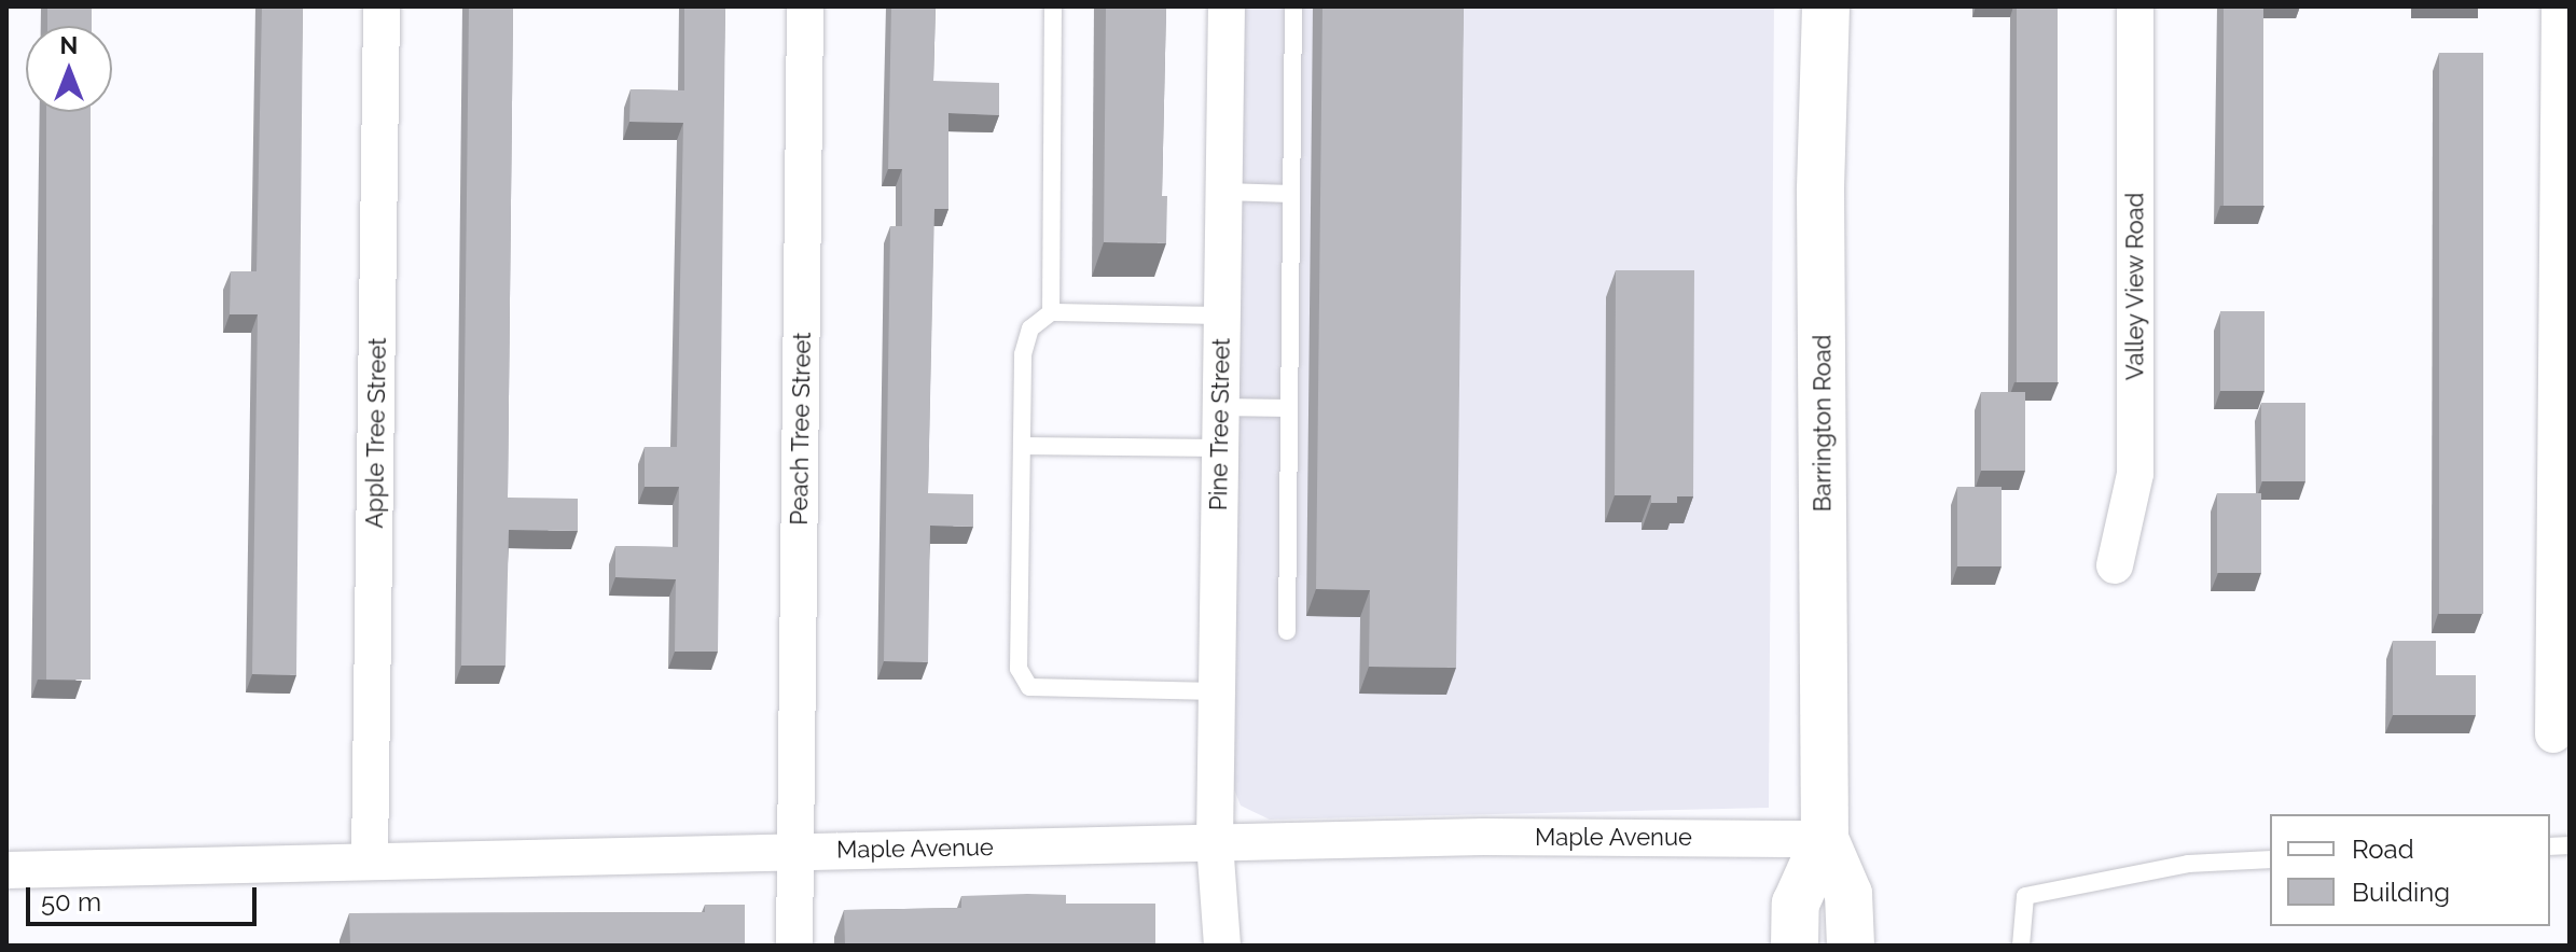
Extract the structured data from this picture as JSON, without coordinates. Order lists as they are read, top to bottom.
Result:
{
  "streets": {
    "main road": ["Barrington Road"],
    "street": [
      "Valley View Road",
      "Pine Tree Street",
      "Peach Tree Street",
      "Apple Tree Street",
      "Maple Avenue"
    ]
  },
  "crossings": [
    ["Barrington Road", "Maple Avenue"],
    ["Pine Tree Street", "Maple Avenue"],
    ["Peach Tree Street", "Maple Avenue"],
    ["Apple Tree Street", "Maple Avenue"]
  ],
  "legend": ["Road", "Building"],
  "scale_bar": "50 m",
  "north": "top"
}
